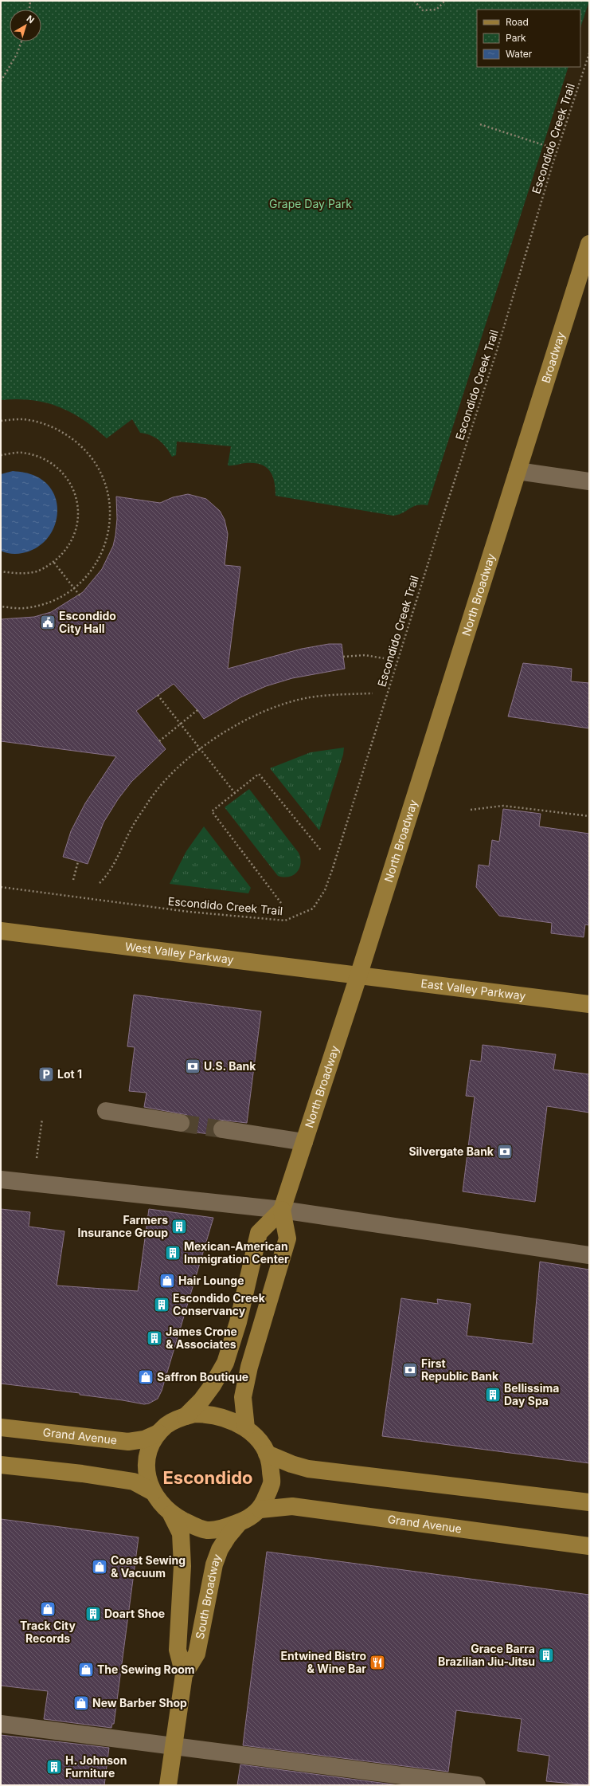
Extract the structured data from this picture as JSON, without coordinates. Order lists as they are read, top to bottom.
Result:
{
  "streets": {
    "main road": [
      "Broadway",
      "North Broadway",
      "West Valley Parkway",
      "East Valley Parkway",
      "Grand Avenue",
      "South Broadway"
    ],
    "path": ["Escondido Creek Trail"]
  },
  "crossings": [
    ["Broadway", "North Broadway"],
    ["North Broadway", "West Valley Parkway"],
    ["North Broadway", "East Valley Parkway"],
    ["North Broadway", "Grand Avenue"],
    ["West Valley Parkway", "East Valley Parkway"],
    ["Grand Avenue", "South Broadway"]
  ],
  "districts": ["Escondido"],
  "parks": ["Grape Day Park"],
  "places": {
    "public building": ["Escondido City Hall"],
    "bank": ["U.S. Bank", "Silvergate Bank", "First Republic Bank"],
    "parking": ["Lot 1"],
    "building": [
      "Farmers Insurance Group",
      "Mexican-American Immigration Center",
      "Escondido Creek Conservancy",
      "James Crone & Associates",
      "Bellissima Day Spa",
      "Doart Shoe",
      "Grace Barra Brazilian Jiu-Jitsu",
      "H. Johnson Furniture"
    ],
    "shop": [
      "Hair Lounge",
      "Saffron Boutique",
      "Coast Sewing & Vacuum",
      "Track City Records",
      "The Sewing Room",
      "New Barber Shop"
    ],
    "restaurant": ["Entwined Bistro & Wine Bar"]
  },
  "legend": ["Road", "Park", "Water"],
  "north": "top right"
}
